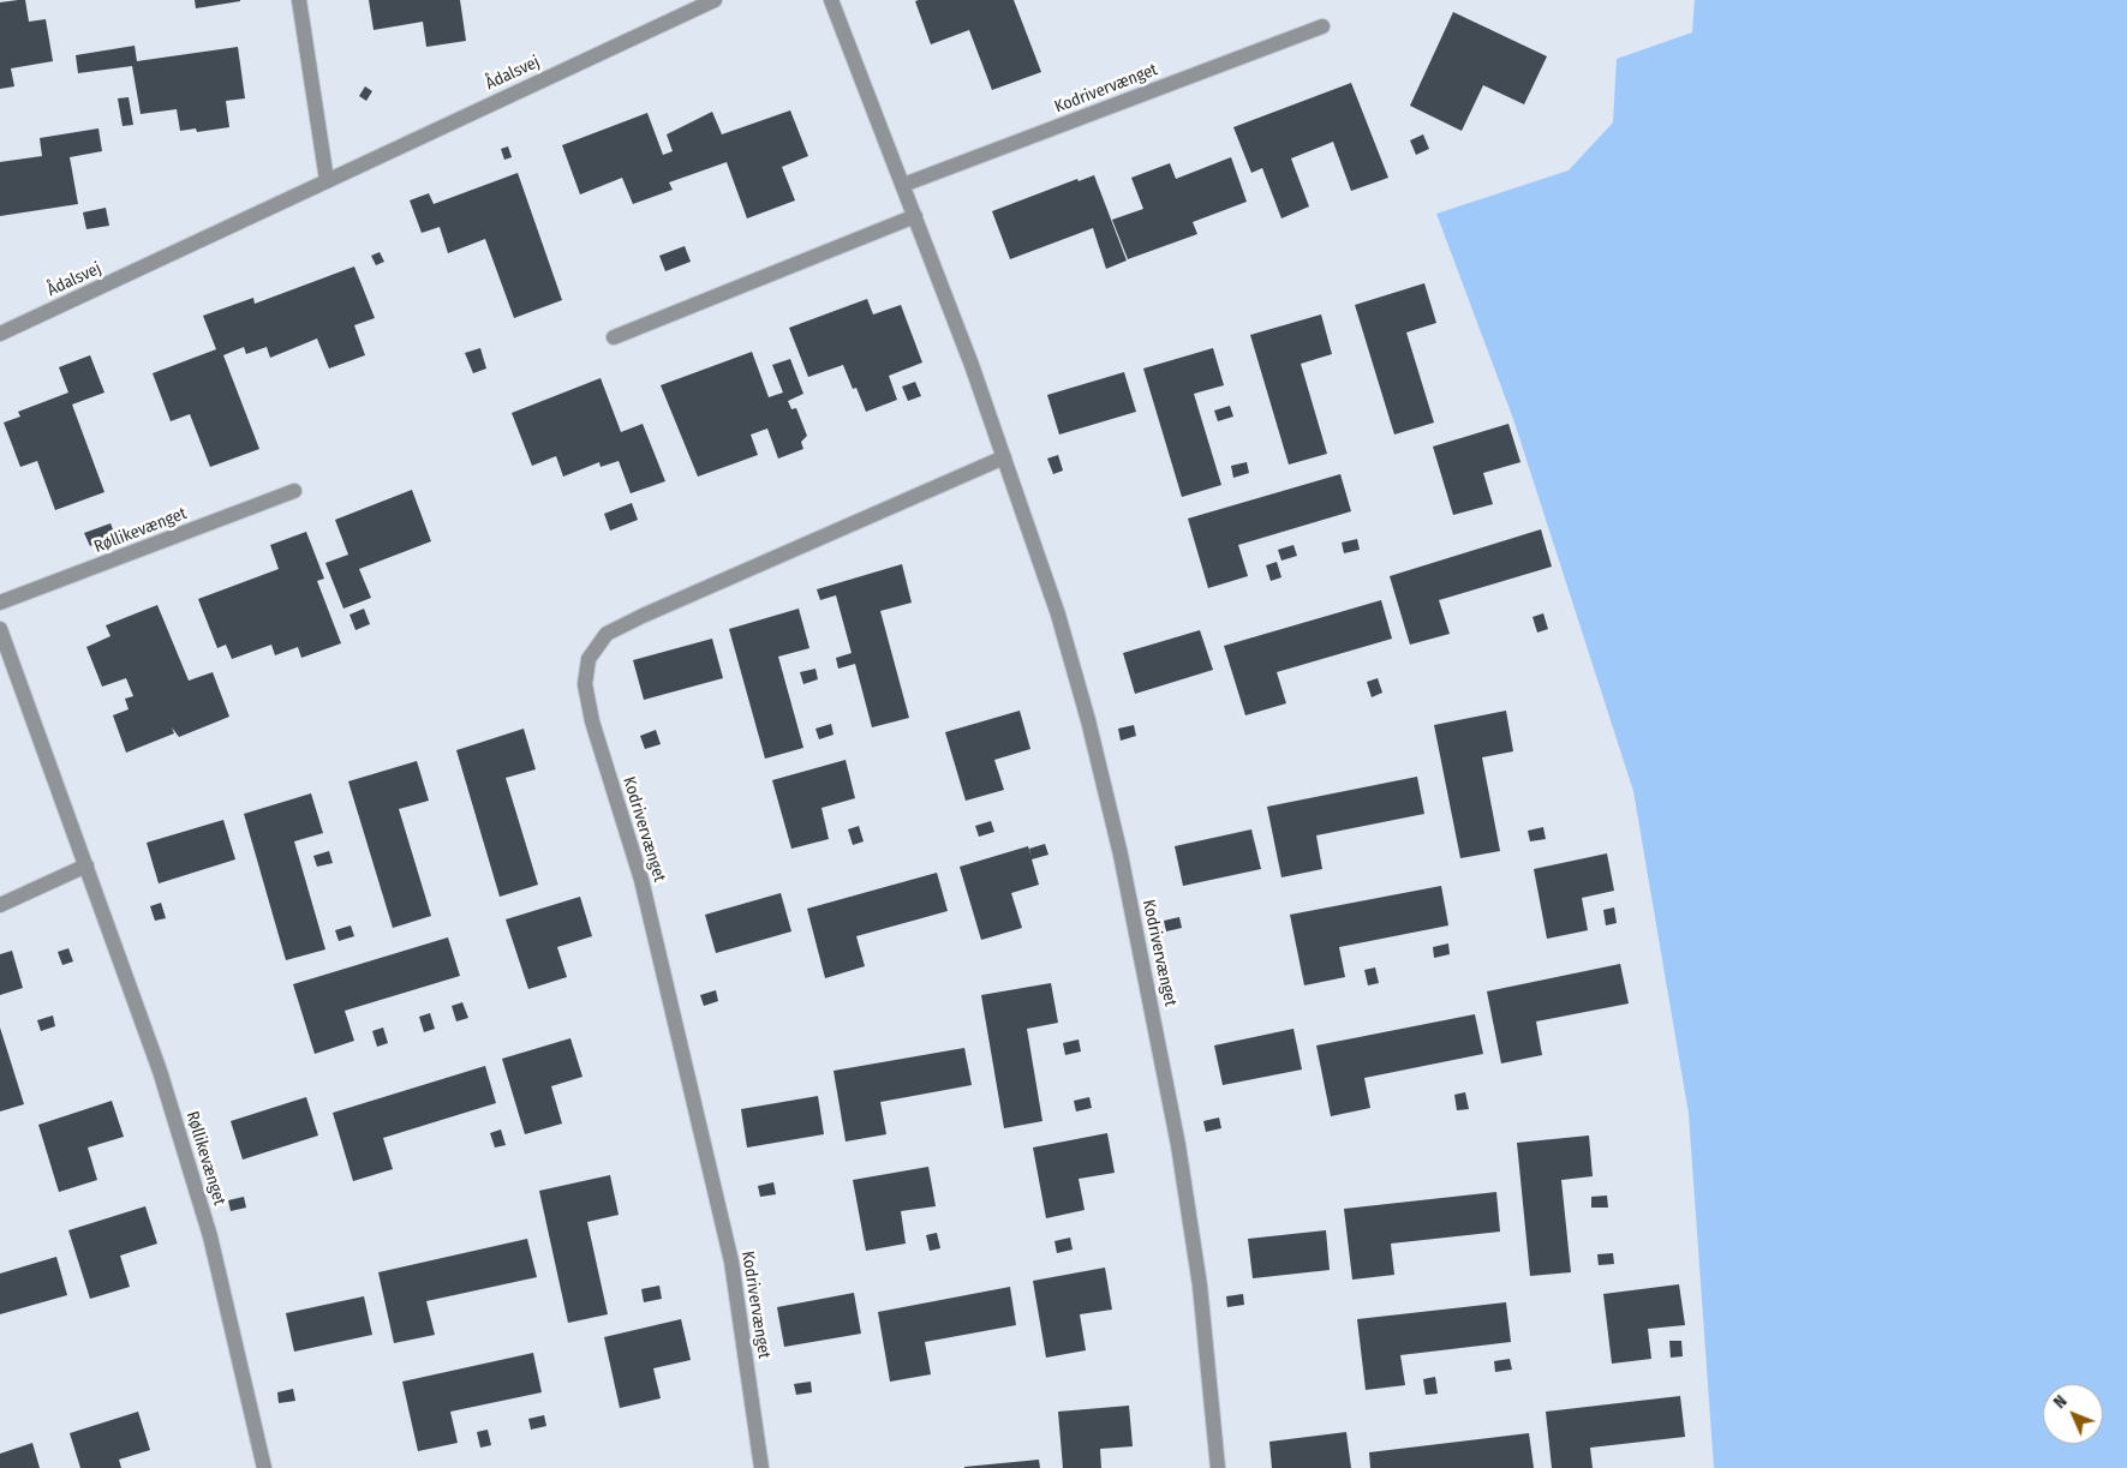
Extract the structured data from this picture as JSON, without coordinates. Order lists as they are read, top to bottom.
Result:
{
  "streets": {
    "street": ["Ådalsvej", "Kodrivervænget", "Røllikevænget"]
  },
  "north": "top left"
}
